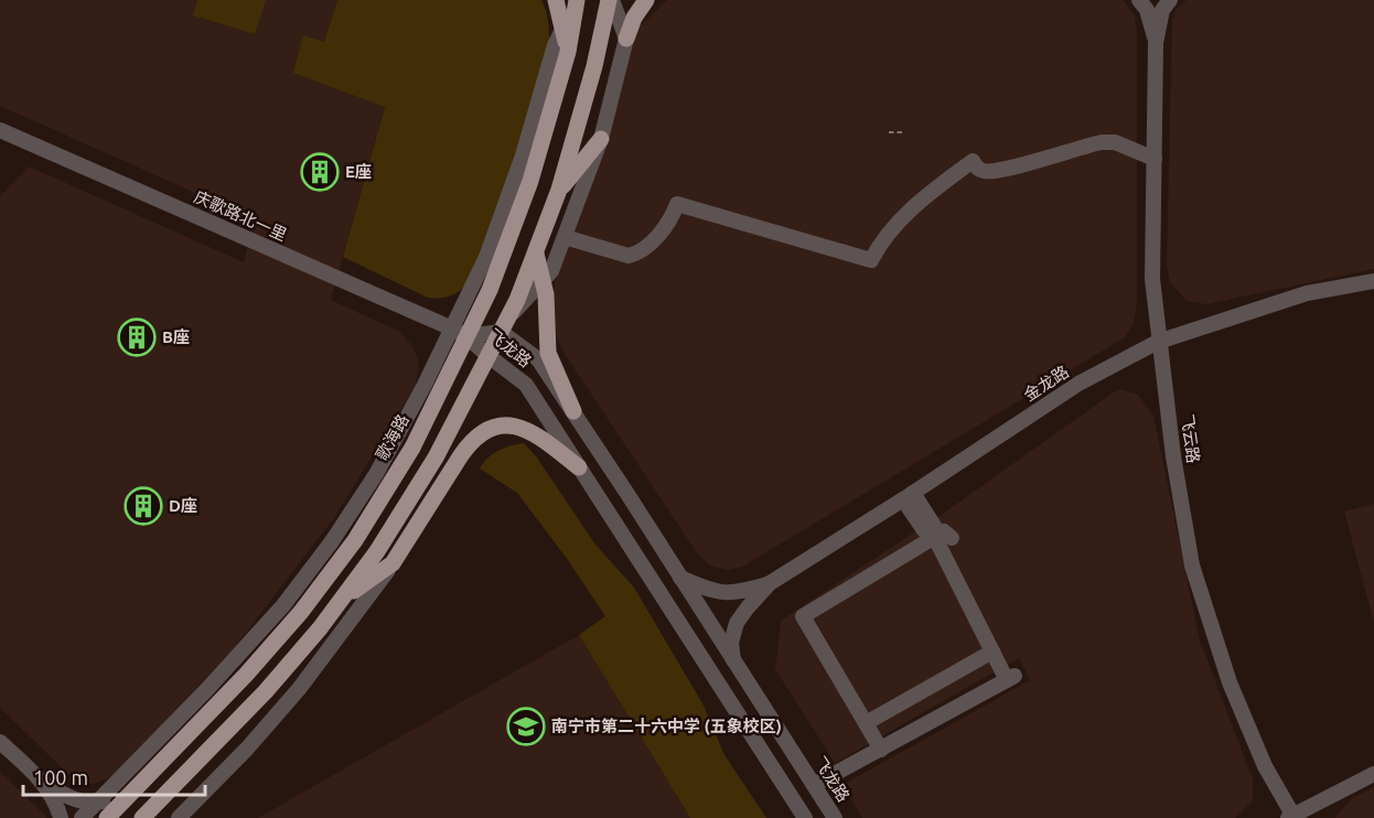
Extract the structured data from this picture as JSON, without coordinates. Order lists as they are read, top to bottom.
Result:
{
  "streets": {
    "main road": ["歌海路"],
    "street": [
      "庆歌路北一里",
      "飞龙路",
      "金龙路",
      "飞云路"
    ]
  },
  "crossings": [
    ["庆歌路北一里", "飞龙路"],
    ["庆歌路北一里", "歌海路"],
    ["飞龙路", "金龙路"],
    ["飞龙路", "歌海路"],
    ["金龙路", "飞云路"]
  ],
  "places": {
    "building": ["E座", "B座", "D座"],
    "school or university": ["南宁市第二十六中学 (五象校区)"]
  },
  "scale_bar": "100 m"
}
